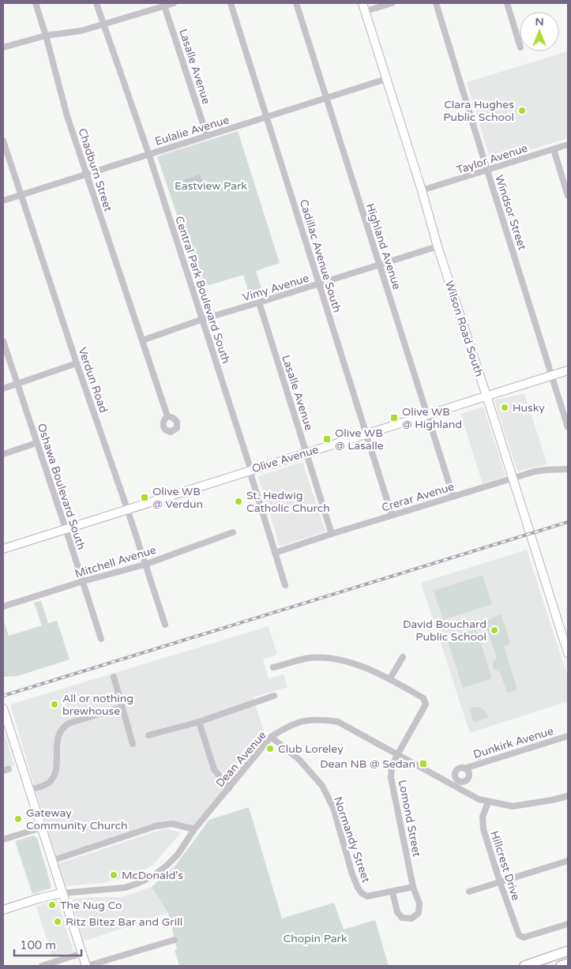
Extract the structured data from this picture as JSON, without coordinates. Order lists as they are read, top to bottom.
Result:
{
  "streets": {
    "main road": ["Wilson Road South", "Olive Avenue"],
    "street": [
      "Lasalle Avenue",
      "Eulalie Avenue",
      "Taylor Avenue",
      "Chadburn Street",
      "Windsor Street",
      "Highland Avenue",
      "Cadillac Avenue South",
      "Vimy Avenue",
      "Central Park Boulevard South",
      "Verdun Road",
      "Oshawa Boulevard South",
      "Crerar Avenue",
      "Mitchell Avenue",
      "Dunkirk Avenue",
      "Dean Avenue",
      "Lomond Street",
      "Normandy Street",
      "Hillcrest Drive"
    ]
  },
  "crossings": [
    ["Lasalle Avenue", "Eulalie Avenue"],
    ["Lasalle Avenue", "Vimy Avenue"],
    ["Lasalle Avenue", "Olive Avenue"],
    ["Lasalle Avenue", "Crerar Avenue"],
    ["Eulalie Avenue", "Chadburn Street"],
    ["Eulalie Avenue", "Highland Avenue"],
    ["Eulalie Avenue", "Cadillac Avenue South"],
    ["Eulalie Avenue", "Central Park Boulevard South"],
    ["Eulalie Avenue", "Wilson Road South"],
    ["Eulalie Avenue", "Verdun Road"],
    ["Taylor Avenue", "Windsor Street"],
    ["Taylor Avenue", "Wilson Road South"],
    ["Chadburn Street", "Vimy Avenue"],
    ["Windsor Street", "Olive Avenue"],
    ["Highland Avenue", "Vimy Avenue"],
    ["Highland Avenue", "Olive Avenue"],
    ["Highland Avenue", "Crerar Avenue"],
    ["Cadillac Avenue South", "Vimy Avenue"],
    ["Cadillac Avenue South", "Olive Avenue"],
    ["Cadillac Avenue South", "Crerar Avenue"],
    ["Vimy Avenue", "Central Park Boulevard South"],
    ["Vimy Avenue", "Wilson Road South"],
    ["Central Park Boulevard South", "Olive Avenue"],
    ["Central Park Boulevard South", "Crerar Avenue"],
    ["Wilson Road South", "Olive Avenue"],
    ["Wilson Road South", "Crerar Avenue"],
    ["Verdun Road", "Olive Avenue"],
    ["Verdun Road", "Mitchell Avenue"],
    ["Olive Avenue", "Oshawa Boulevard South"],
    ["Oshawa Boulevard South", "Mitchell Avenue"],
    ["Dean Avenue", "Lomond Street"],
    ["Dean Avenue", "Normandy Street"],
    ["Dean Avenue", "Hillcrest Drive"],
    ["Lomond Street", "Normandy Street"]
  ],
  "parks": ["Eastview Park", "Chopin Park"],
  "places": {
    "other": [
      "Clara Hughes Public School",
      "Husky",
      "St. Hedwig Catholic Church",
      "David Bouchard Public School",
      "All or nothing brewhouse",
      "Club Loreley",
      "Gateway Community Church",
      "McDonald's",
      "The Nug Co",
      "Ritz Bitez Bar and Grill"
    ],
    "transit": [
      "Olive WB @ Highland",
      "Olive WB @ Lasalle",
      "Olive WB @ Verdun",
      "Dean NB @ Sedan"
    ]
  },
  "scale_bar": "100 m",
  "north": "top"
}
